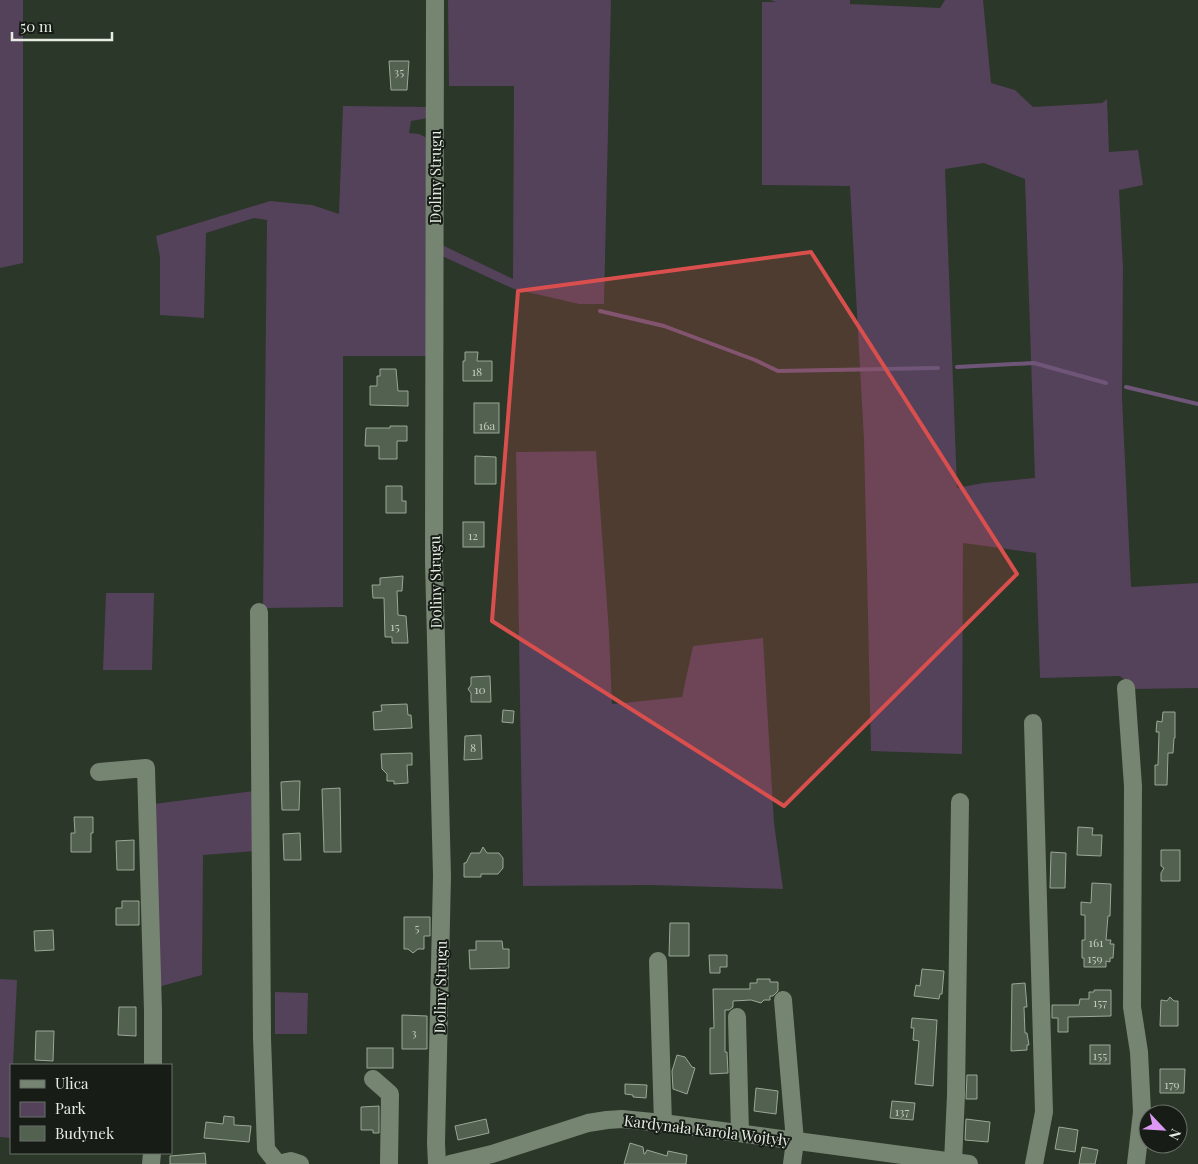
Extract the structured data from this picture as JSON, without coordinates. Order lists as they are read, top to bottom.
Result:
{
  "streets": {
    "street": ["Doliny Strugu", "Kardynała Karola Wojtyły"]
  },
  "house_numbers": [
    "35",
    "18",
    "16a",
    "12",
    "15",
    "10",
    "8",
    "5",
    "161",
    "159",
    "157",
    "3",
    "155",
    "179",
    "137"
  ],
  "legend": ["Ulica", "Park", "Budynek"],
  "scale_bar": "50 m",
  "north": "bottom right"
}
